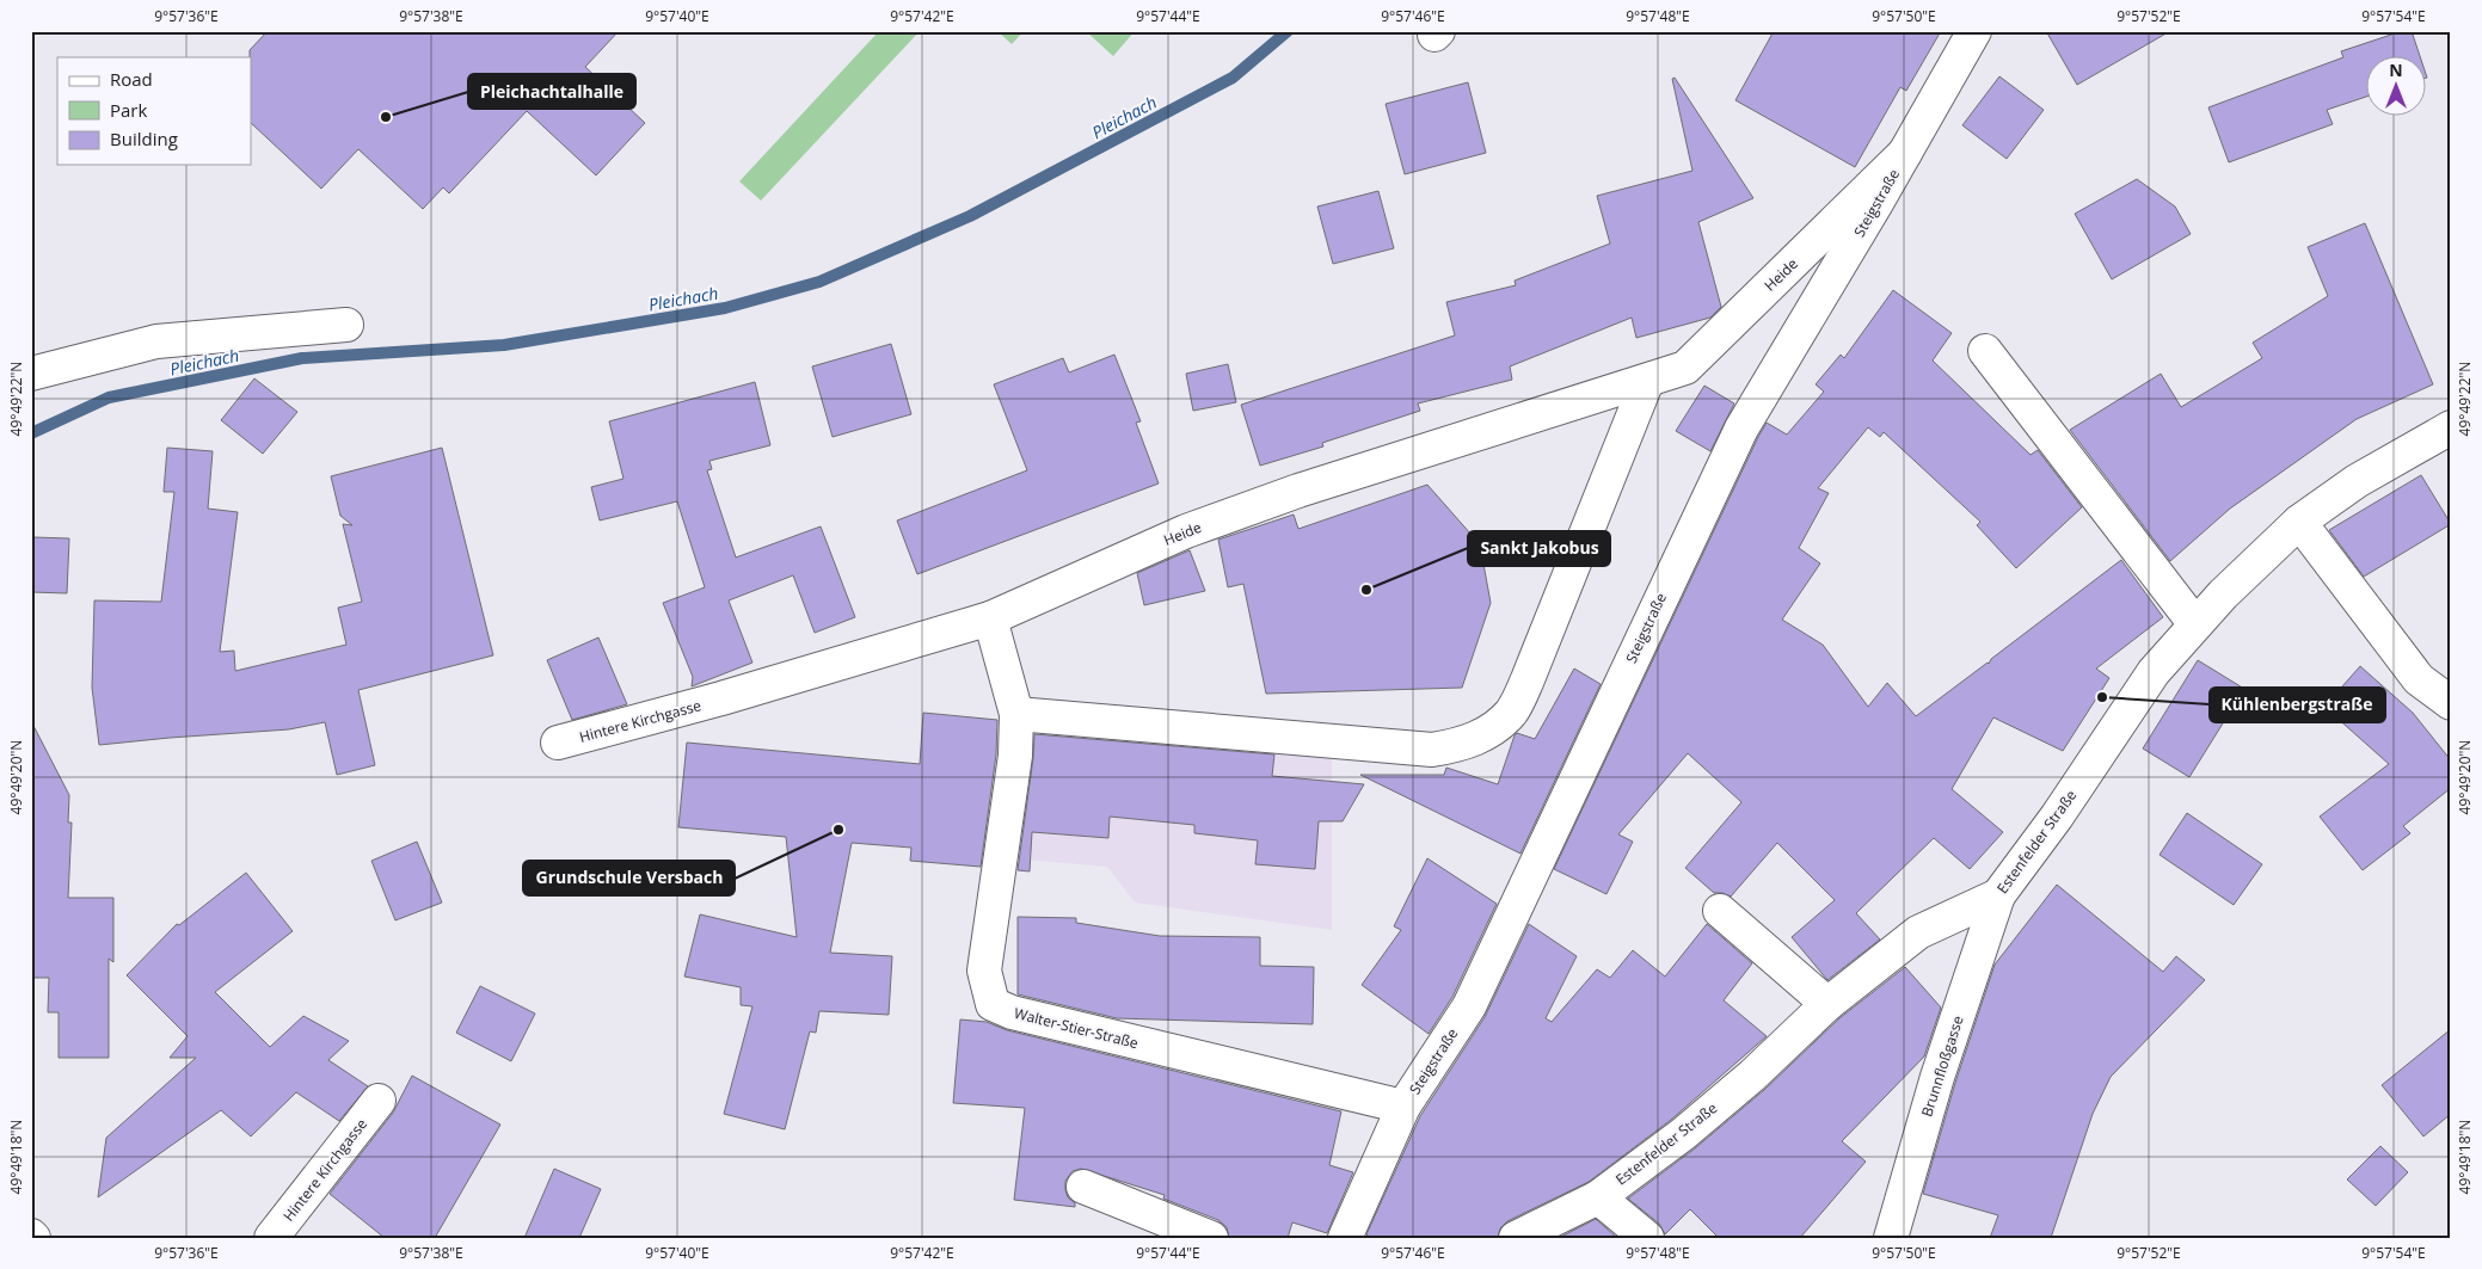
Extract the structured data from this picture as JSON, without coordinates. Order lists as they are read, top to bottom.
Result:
{
  "streets": {
    "street": [
      "Steigstraße",
      "Heide",
      "Hintere Kirchgasse",
      "Estenfelder Straße",
      "Walter-Stier-Straße",
      "Brunnfloßgasse"
    ]
  },
  "crossings": [
    ["Steigstraße", "Heide"],
    ["Steigstraße", "Walter-Stier-Straße"],
    ["Heide", "Hintere Kirchgasse"],
    ["Heide", "Walter-Stier-Straße"],
    ["Estenfelder Straße", "Brunnfloßgasse"]
  ],
  "water": ["Pleichach"],
  "places": [
    "Pleichachtalhalle",
    "Sankt Jakobus",
    "Kühlenbergstraße",
    "Grundschule Versbach"
  ],
  "legend": ["Road", "Park", "Building"],
  "north": "top",
  "coordinates": [
    "9°57'36\"E",
    "9°57'38\"E",
    "9°57'40\"E",
    "9°57'42\"E",
    "9°57'44\"E",
    "9°57'46\"E",
    "9°57'48\"E",
    "9°57'50\"E",
    "9°57'52\"E",
    "9°57'54\"E",
    "49°49'22\"N",
    "49°49'20\"N",
    "49°49'18\"N"
  ]
}
